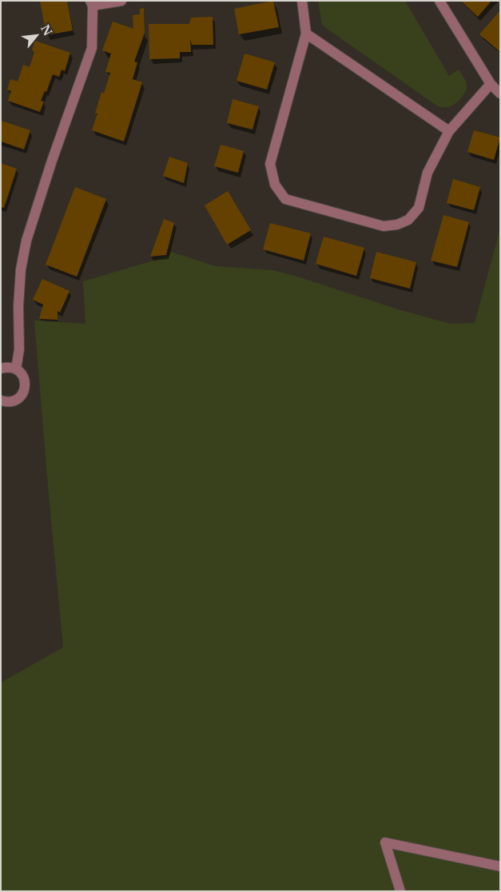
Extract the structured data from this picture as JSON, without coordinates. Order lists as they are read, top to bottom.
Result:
{
  "north": "top right"
}
